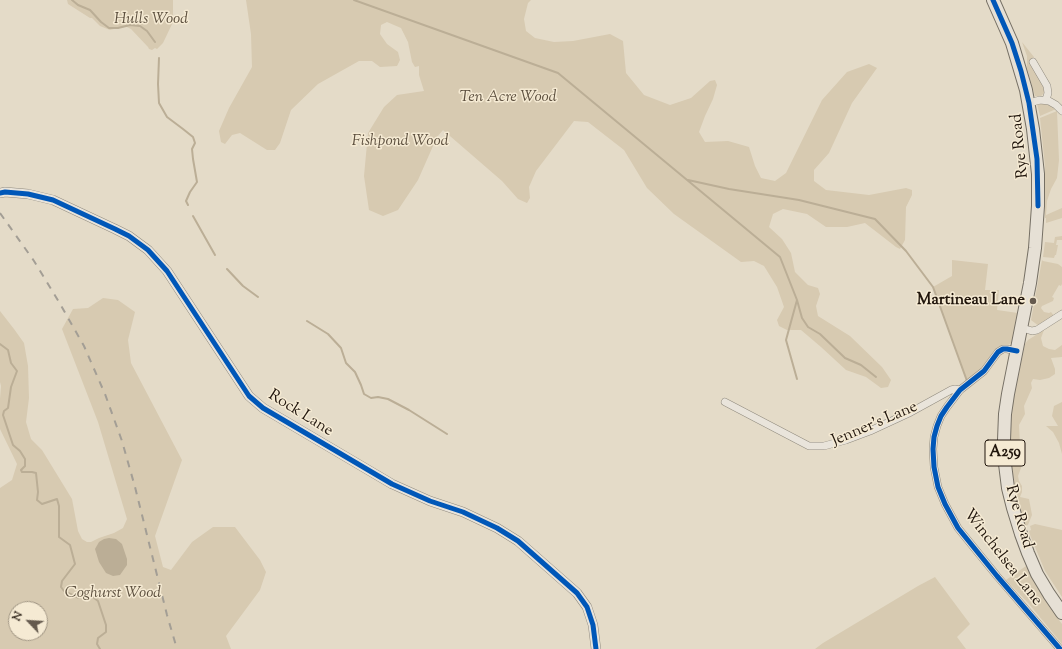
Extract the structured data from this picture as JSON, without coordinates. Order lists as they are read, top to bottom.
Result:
{
  "streets": {
    "highway": ["Rye Road", "A259"],
    "street": ["Rock Lane", "Jenner's Lane", "Winchelsea Lane"]
  },
  "crossings": [
    ["Rye Road", "Winchelsea Lane"],
    ["Jenner's Lane", "Winchelsea Lane"]
  ],
  "parks": [
    "Hulls Wood",
    "Ten Acre Wood",
    "Fishpond Wood",
    "Coghurst Wood"
  ],
  "places": ["Martineau Lane"],
  "north": "top left"
}
